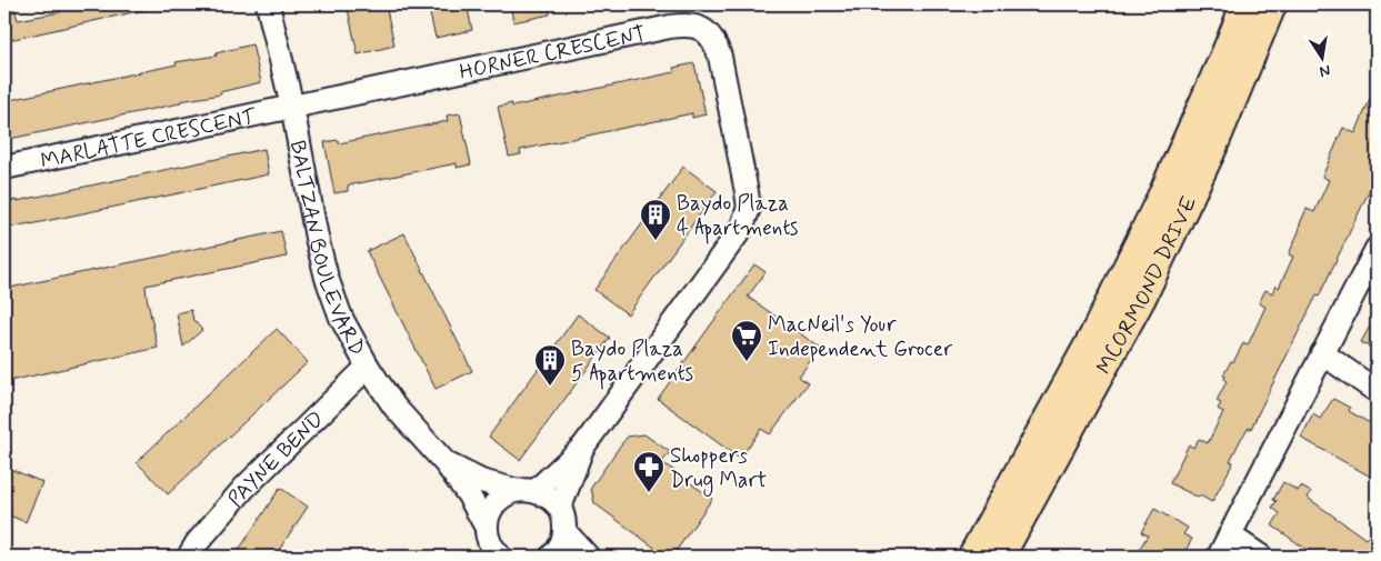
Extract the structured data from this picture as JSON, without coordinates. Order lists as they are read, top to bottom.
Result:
{
  "streets": {
    "main road": ["MCORMOND DRIVE"],
    "street": [
      "HORNER CRESCENT",
      "MARLATTE CRESCENT",
      "BALTZAN BOULEVARD",
      "PAYNE BEND"
    ]
  },
  "crossings": [
    ["HORNER CRESCENT", "MARLATTE CRESCENT"],
    ["HORNER CRESCENT", "BALTZAN BOULEVARD"],
    ["MARLATTE CRESCENT", "BALTZAN BOULEVARD"],
    ["BALTZAN BOULEVARD", "PAYNE BEND"]
  ],
  "places": {
    "building": ["Baydo Plaza 4 Apartments", "Baydo Plaza 5 Apartments"],
    "supermarket": ["MacNeil's Your Independent Grocer"],
    "pharmacy": ["Shoppers Drug Mart"]
  },
  "north": "bottom"
}
